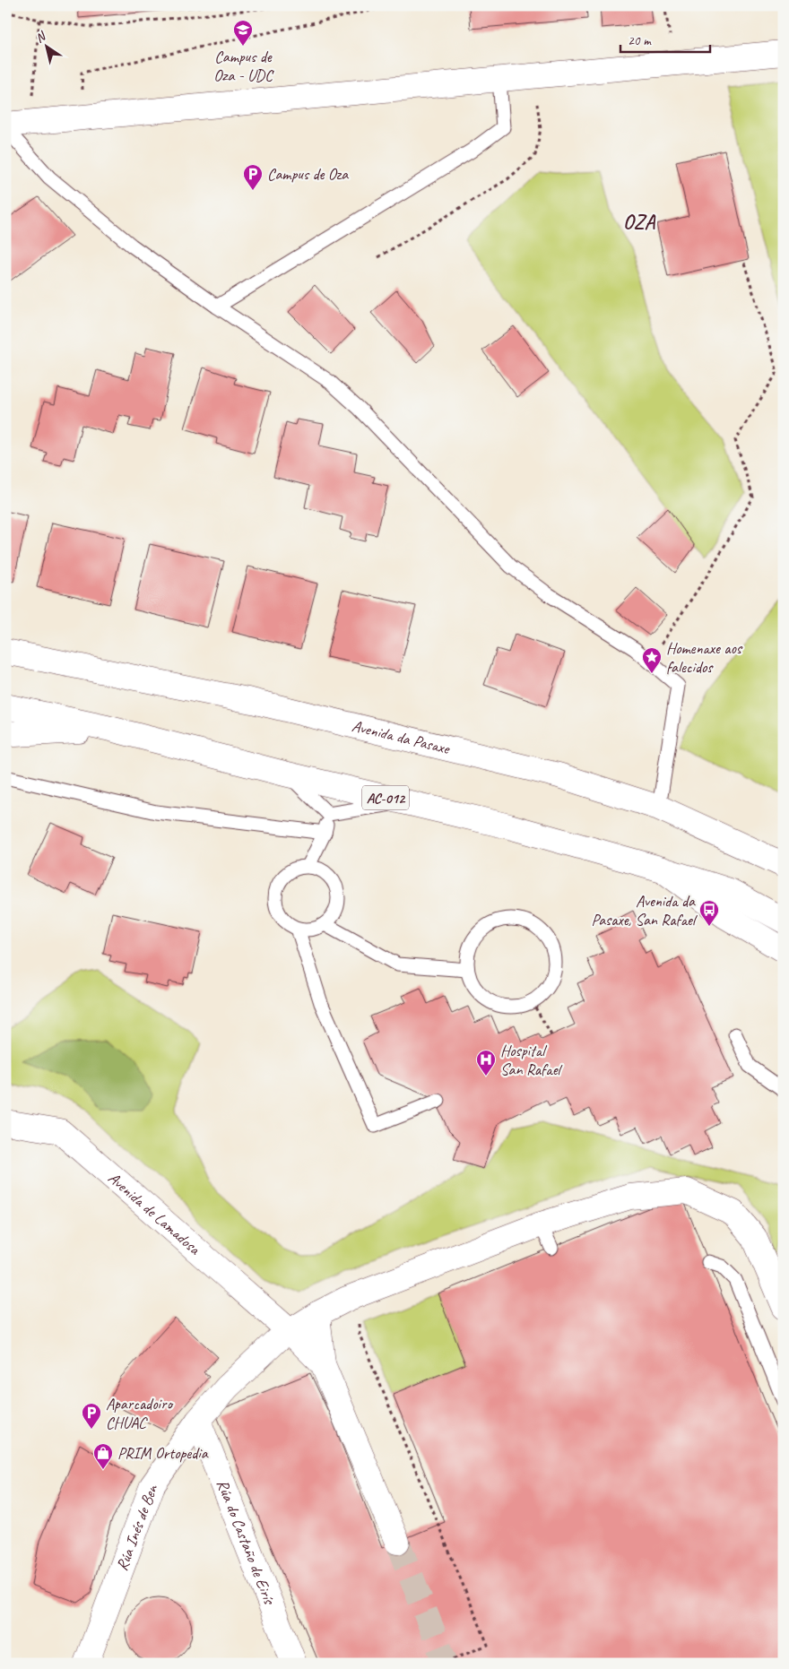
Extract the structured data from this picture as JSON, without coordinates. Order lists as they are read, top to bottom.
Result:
{
  "streets": {
    "street": [
      "Avenida da Pasaxe",
      "AC-012",
      "Avenida de Lamadosa",
      "Rúa Inés de Ben",
      "Rúa do Castaño de Eirís"
    ]
  },
  "crossings": [
    ["Avenida de Lamadosa", "Rúa Inés de Ben"],
    ["Rúa Inés de Ben", "Rúa do Castaño de Eirís"]
  ],
  "districts": ["OZA"],
  "places": {
    "school or university": ["Campus de Oza - UDC"],
    "parking": ["Campus de Oza", "Aparcadoiro CHUAC"],
    "place": ["Homenaxe aos falecidos"],
    "bus stop": ["Avenida da Pasaxe, San Rafael"],
    "hospital": ["Hospital San Rafael"],
    "shop": ["PRIM Ortopedia"]
  },
  "scale_bar": "20 m",
  "north": "top left"
}
